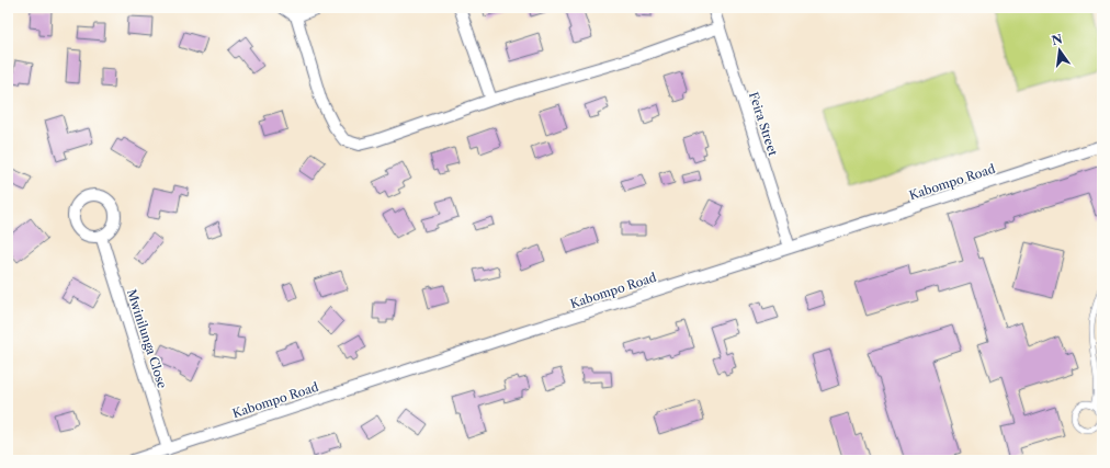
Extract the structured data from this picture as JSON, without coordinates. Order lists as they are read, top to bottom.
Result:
{
  "streets": {
    "street": ["Feira Street", "Kabompo Road", "Mwinilunga Close"]
  },
  "crossings": [
    ["Feira Street", "Kabompo Road"],
    ["Kabompo Road", "Mwinilunga Close"]
  ],
  "north": "top"
}
